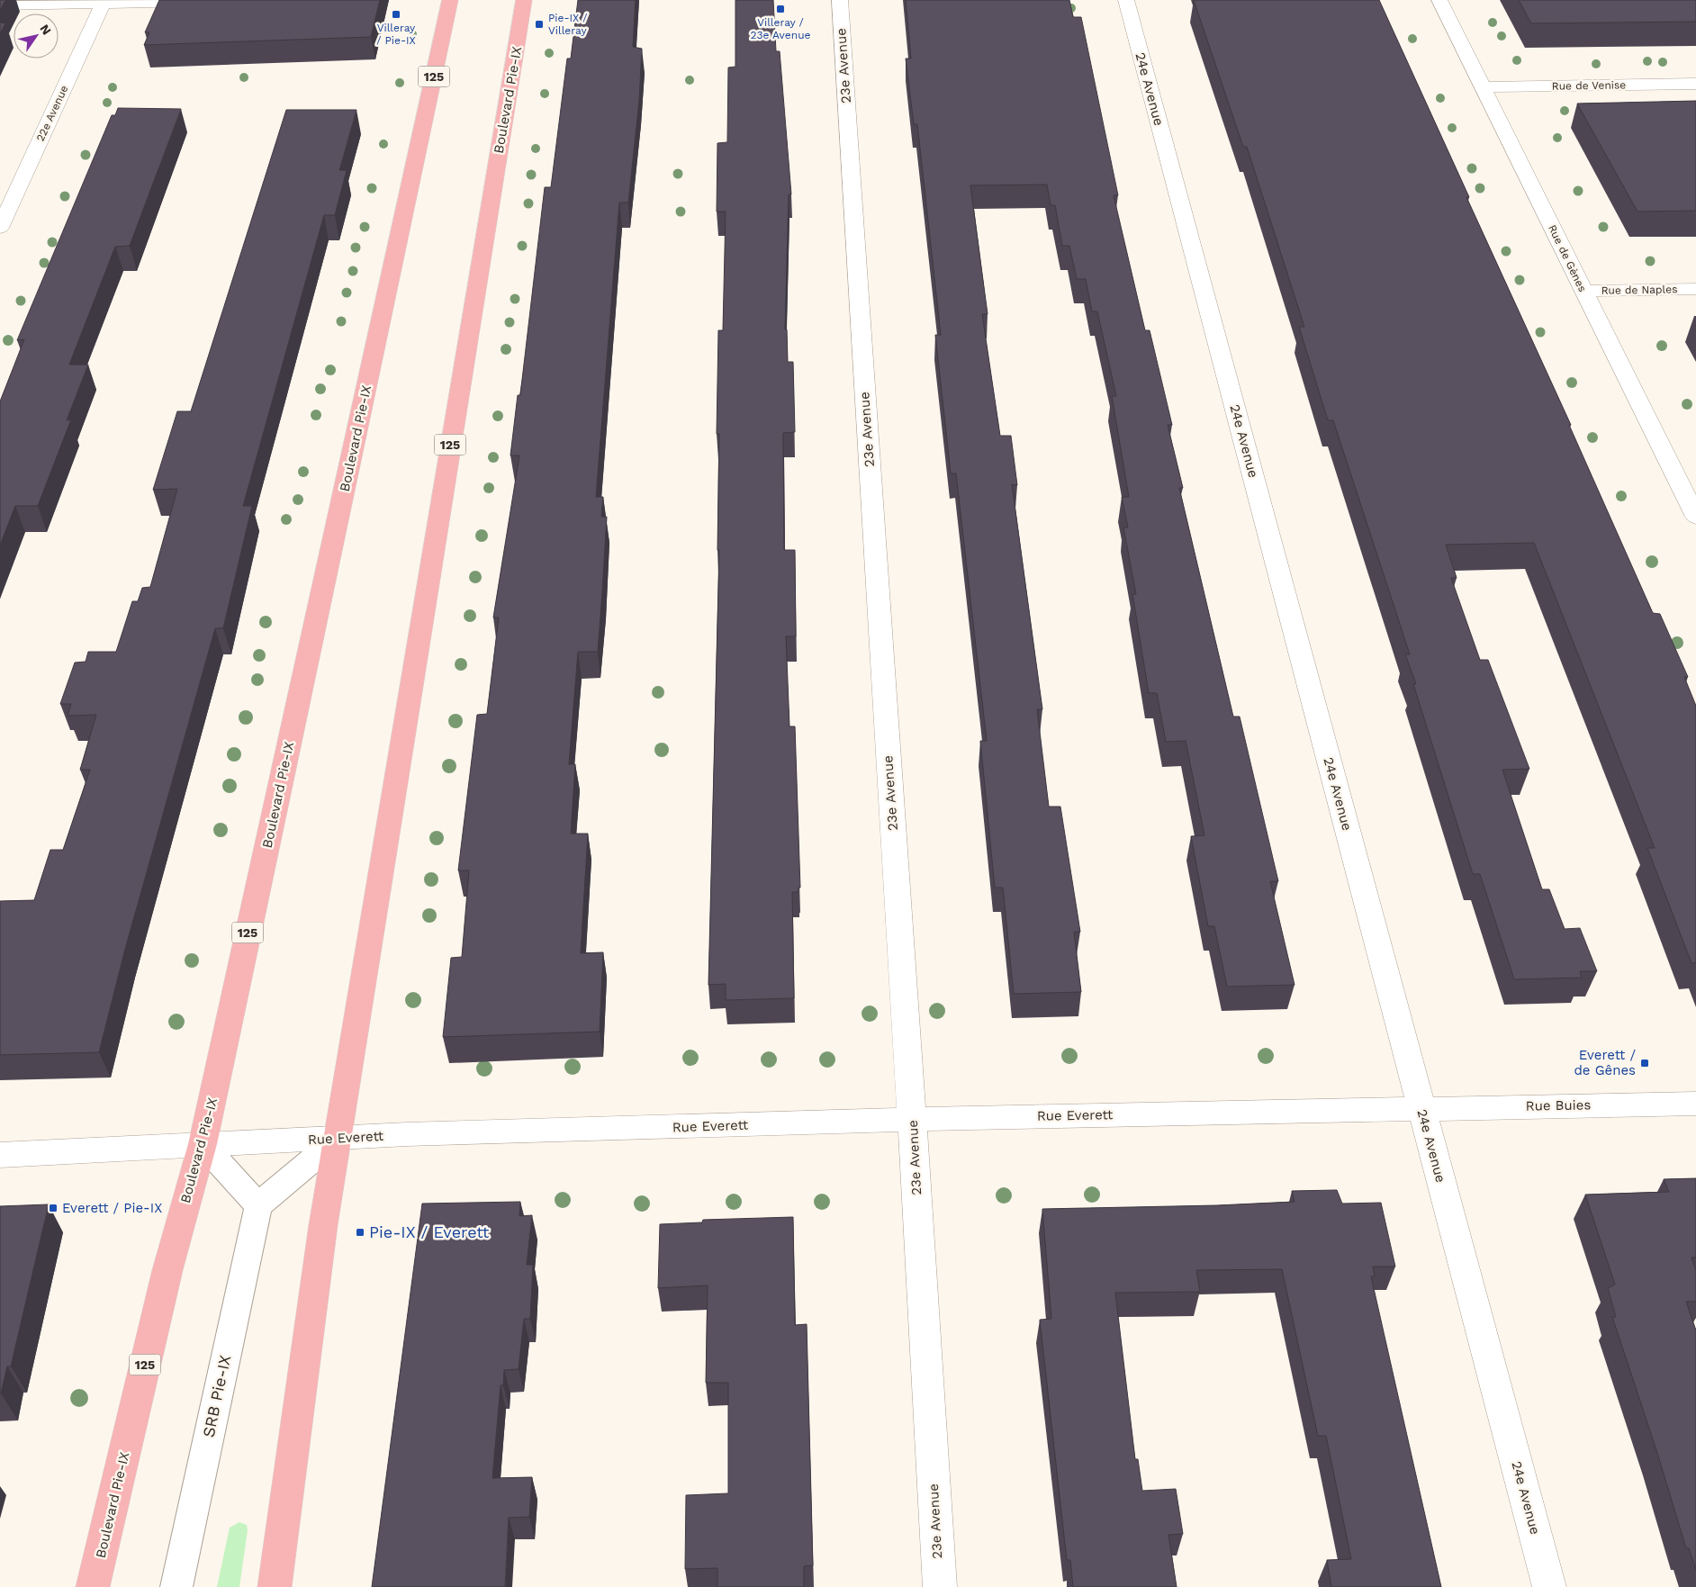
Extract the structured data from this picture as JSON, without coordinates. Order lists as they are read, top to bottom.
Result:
{
  "streets": {
    "main road": ["125", "Boulevard Pie-IX"],
    "street": [
      "23e Avenue",
      "Rue de Venise",
      "24e Avenue",
      "22e Avenue",
      "Rue de Gènes",
      "Rue de Naples",
      "Rue Buies",
      "Rue Everett"
    ],
    "lane": ["SRB Pie-IX"]
  },
  "crossings": [
    ["23e Avenue", "Rue Everett"],
    ["Rue de Venise", "Rue de Gènes"],
    ["24e Avenue", "Rue Buies"],
    ["24e Avenue", "Rue Everett"],
    ["Boulevard Pie-IX", "Rue Everett"],
    ["Rue de Gènes", "Rue de Naples"],
    ["Rue Buies", "Rue Everett"]
  ],
  "places": {
    "transit": [
      "Villeray / 23e Avenue",
      "Villeray / Pie-IX",
      "Pie-IX / Villeray",
      "Everett / de Gênes",
      "Everett / Pie-IX",
      "Pie-IX / Everett"
    ]
  },
  "north": "top right"
}
